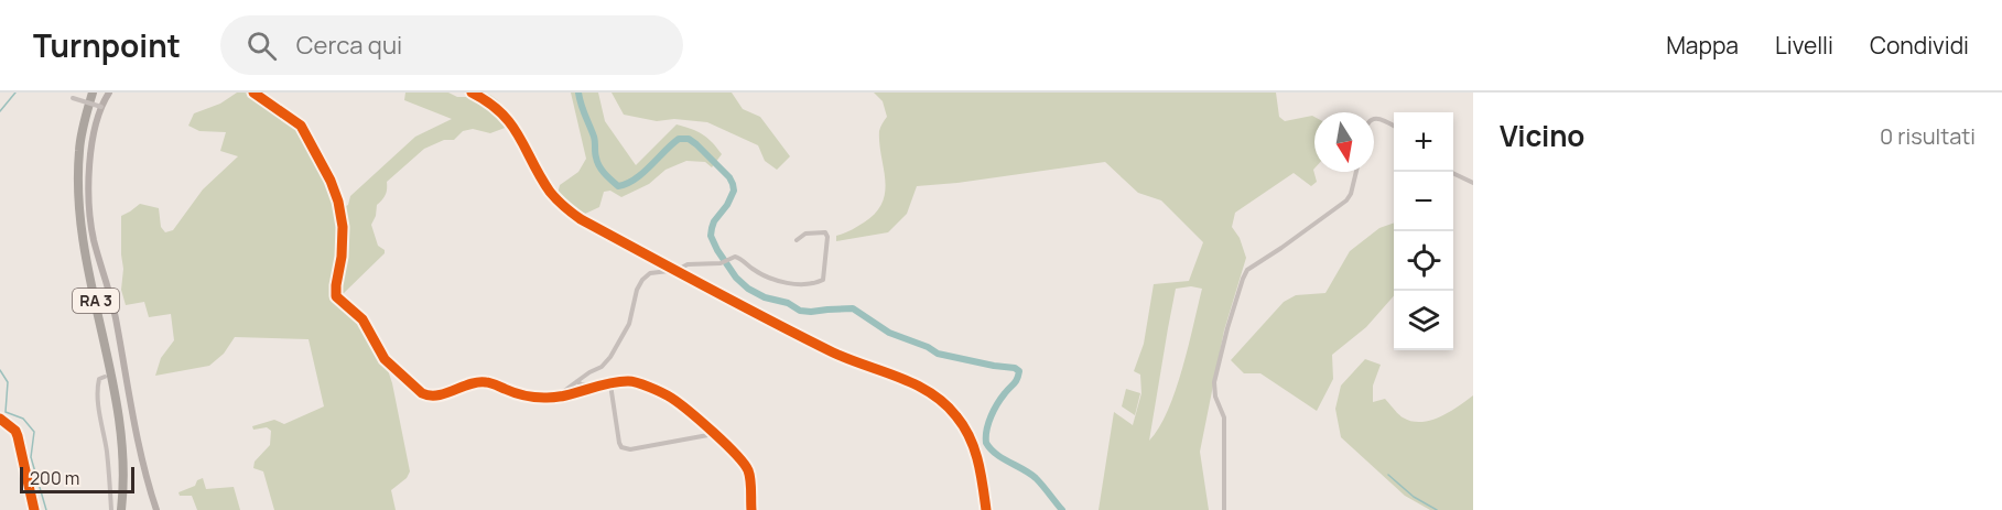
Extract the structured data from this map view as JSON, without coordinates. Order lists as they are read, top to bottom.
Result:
{
  "streets": {
    "highway": ["RA 3"]
  },
  "scale_bar": "200 m",
  "north": "bottom",
  "page": {
    "header": "Turnpoint",
    "search": "Cerca qui",
    "nav": ["Mappa", "Livelli", "Condividi"],
    "heading": ["Vicino", "0 risultati"],
    "map_buttons": ["+", "−"],
    "scale": "200 m"
  }
}
